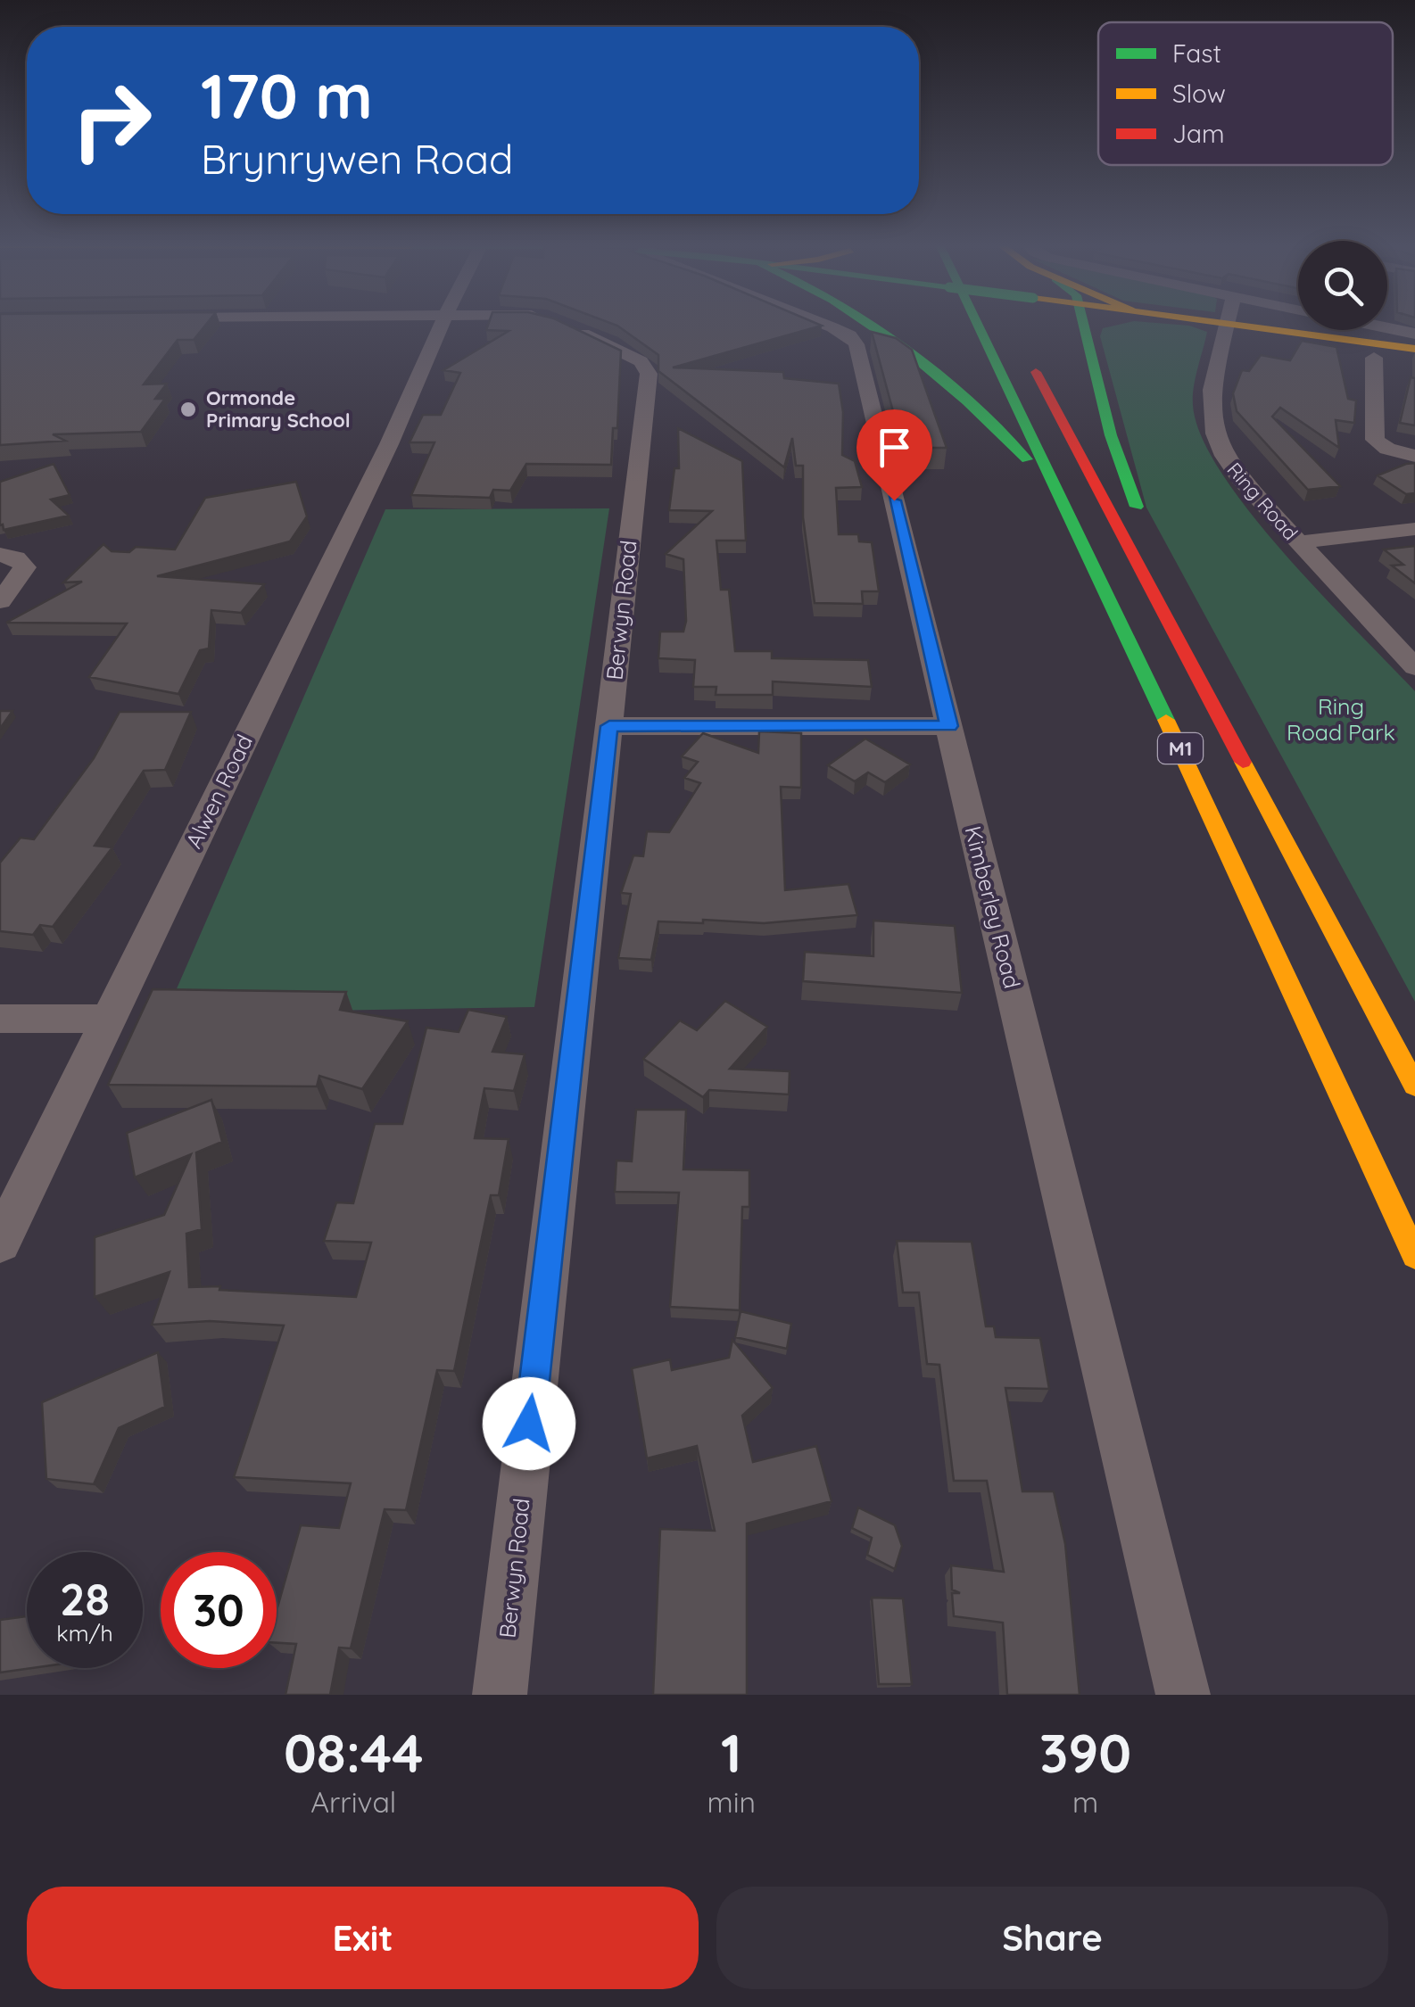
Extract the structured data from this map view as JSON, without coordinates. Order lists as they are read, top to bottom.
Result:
{
  "streets": {
    "main road": ["M1"],
    "street": [
      "Ring Road",
      "Berwyn Road",
      "Alwen Road",
      "Kimberley Road"
    ]
  },
  "crossings": [
    ["Berwyn Road", "Alwen Road"]
  ],
  "parks": ["Ring Road Park"],
  "places": ["Ormonde Primary School"],
  "legend": ["Fast", "Slow", "Jam"],
  "page": {
    "turn": ["170 m", "Brynrywen Road"],
    "speed": "28 km/h",
    "limit": "30",
    "eta": [
      "08:44",
      "Arrival",
      "1",
      "min",
      "390",
      "m"
    ],
    "buttons": ["Exit", "Share"]
  }
}
